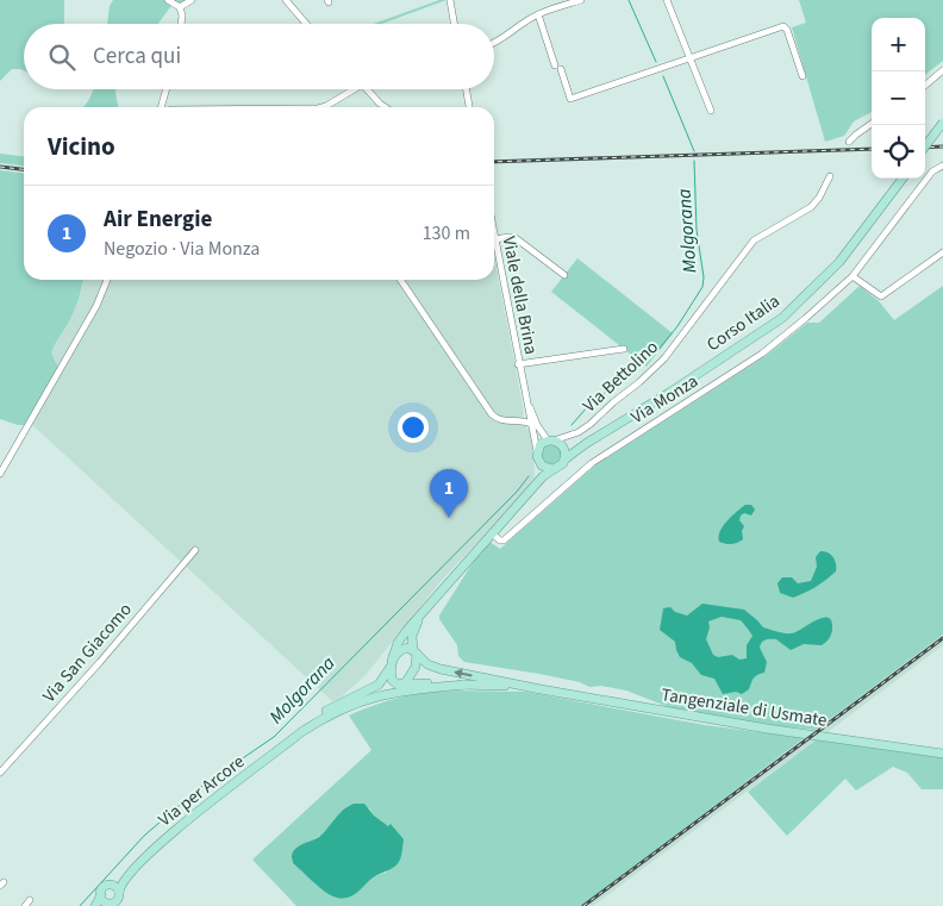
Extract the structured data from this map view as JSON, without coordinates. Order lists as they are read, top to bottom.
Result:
{
  "streets": {
    "main road": ["Corso Italia", "Tangenziale di Usmate", "Via per Arcore"],
    "street": [
      "Viale della Brina",
      "Via Bettolino",
      "Via Monza",
      "Via San Giacomo"
    ]
  },
  "crossings": [
    ["Viale della Brina", "Corso Italia"],
    ["Viale della Brina", "Via Bettolino"],
    ["Corso Italia", "Via Bettolino"]
  ],
  "water": ["Molgorana"],
  "page": {
    "map_buttons": ["+", "−"],
    "search": "Cerca qui",
    "heading": "Vicino",
    "list": [
      {
        "mark": "1",
        "name": "Air Energie",
        "note": "Negozio · Via Monza",
        "value": "130 m"
      }
    ],
    "pins": "1"
  }
}
